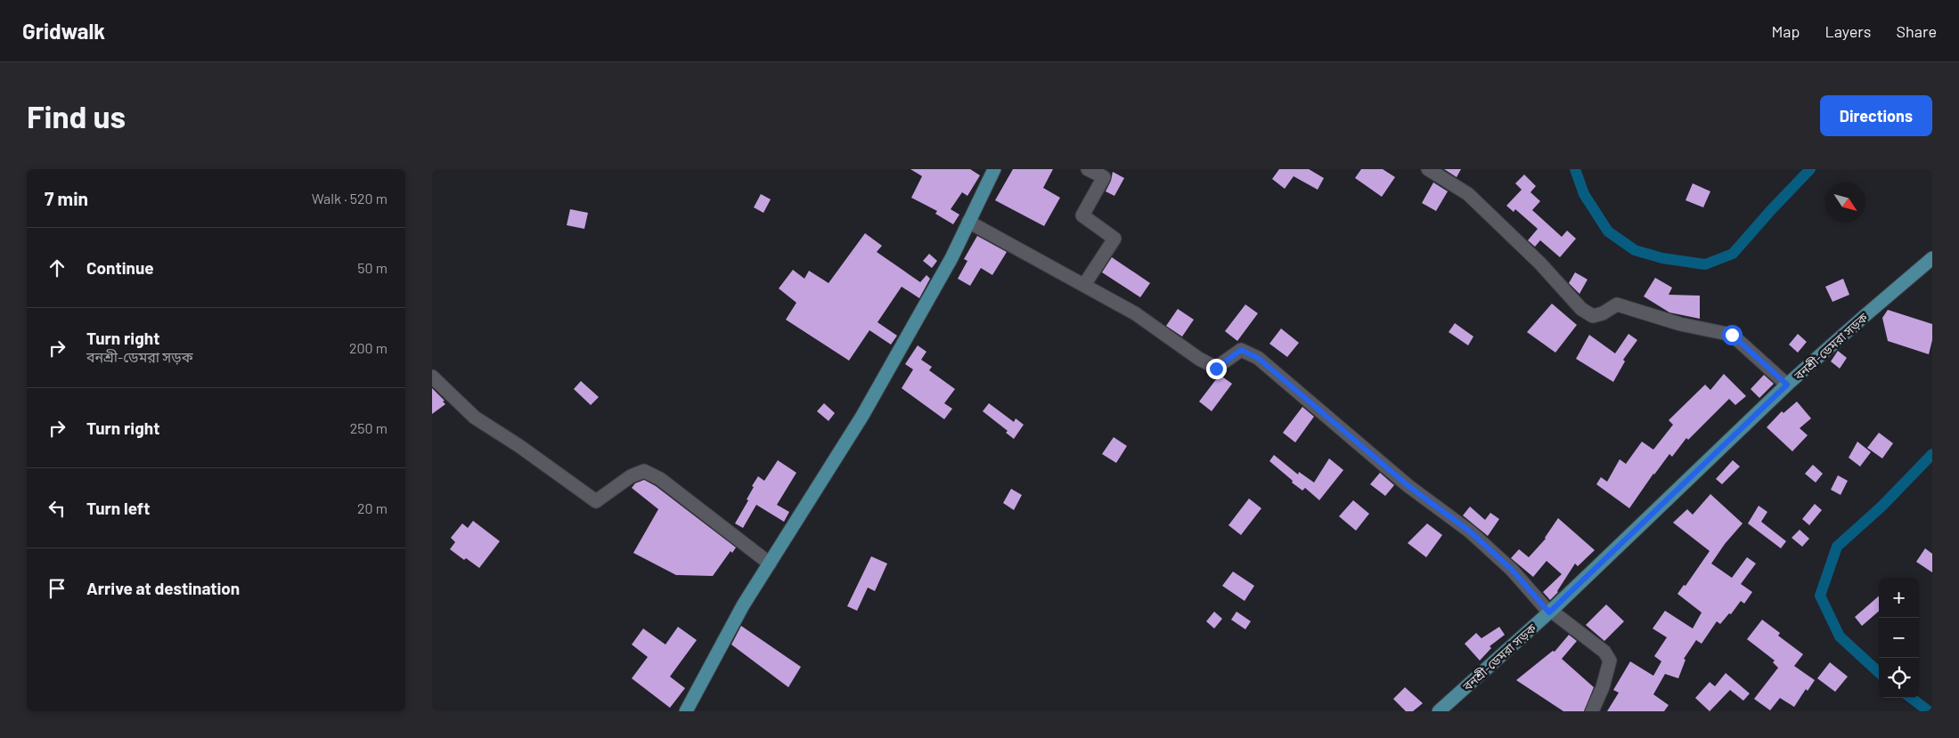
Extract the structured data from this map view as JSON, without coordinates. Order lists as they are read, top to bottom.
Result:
{
  "streets": {
    "main road": ["বনশ্রী-ডেমরা সড়ক"]
  },
  "north": "bottom right",
  "page": {
    "header": "Gridwalk",
    "nav": ["Map", "Layers", "Share"],
    "buttons": "Directions",
    "title": "Find us",
    "heading": ["7 min", "Walk · 520 m"],
    "list": [
      ["Continue", "50 m"],
      ["Turn right", "বনশ্রী-ডেমরা সড়ক", "200 m"],
      ["Turn right", "250 m"],
      ["Turn left", "20 m"],
      "Arrive at destination"
    ],
    "map_buttons": ["+", "−"]
  }
}
